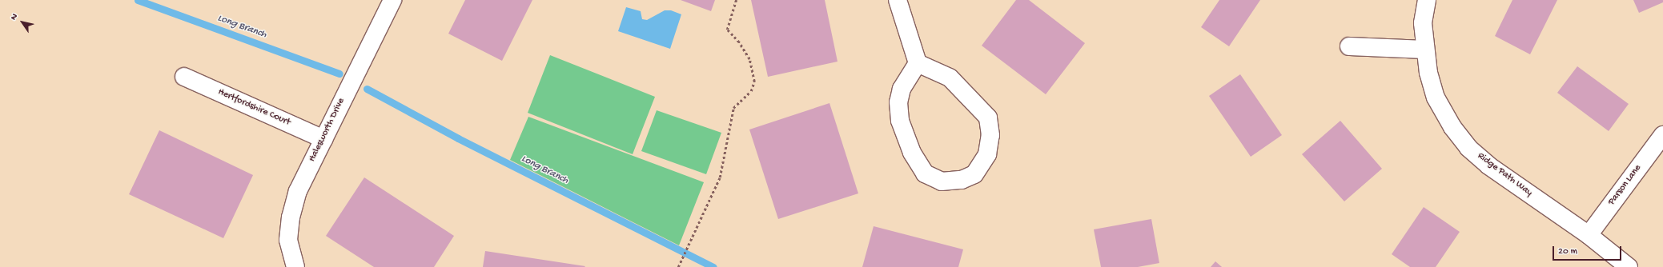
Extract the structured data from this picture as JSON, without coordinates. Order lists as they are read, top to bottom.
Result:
{
  "streets": {
    "street": [
      "Hertfordshire Court",
      "Halesworth Drive",
      "Ridge Path Way",
      "Parson Lane"
    ]
  },
  "crossings": [
    ["Hertfordshire Court", "Halesworth Drive"],
    ["Ridge Path Way", "Parson Lane"]
  ],
  "water": ["Long Branch"],
  "scale_bar": "20 m",
  "north": "top left"
}
